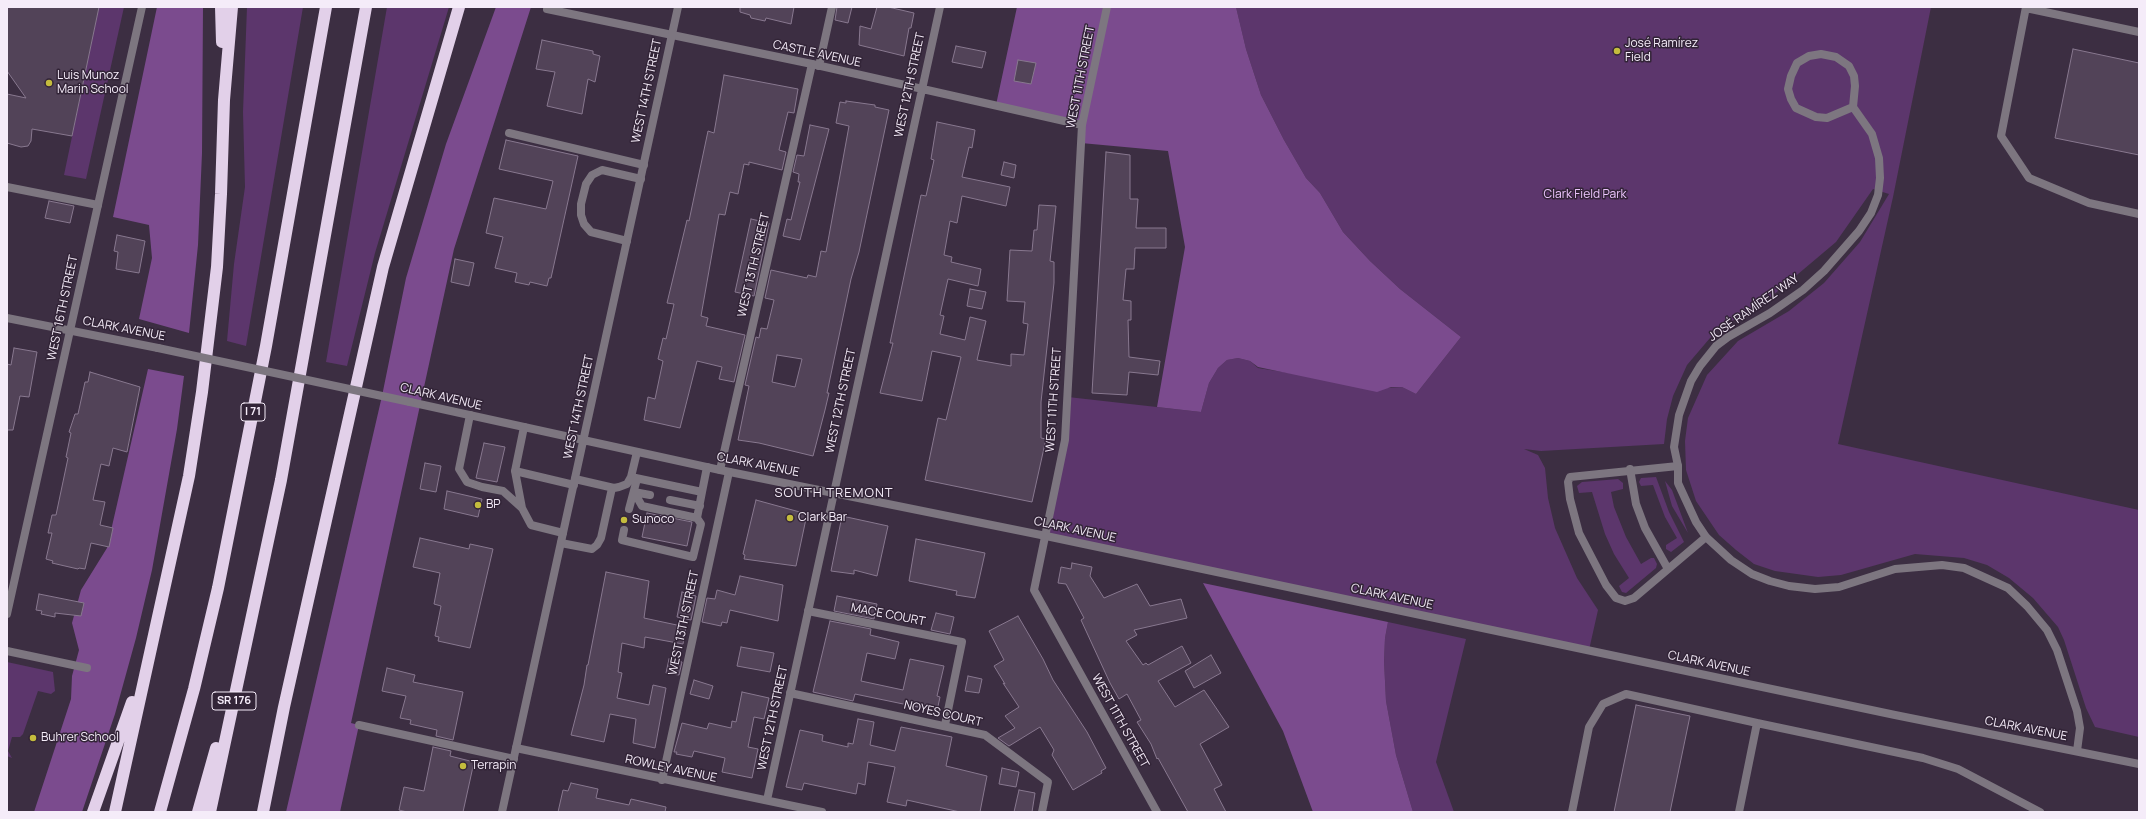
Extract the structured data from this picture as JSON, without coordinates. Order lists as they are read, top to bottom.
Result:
{
  "streets": {
    "highway": ["I 71", "SR 176"],
    "street": [
      "CASTLE AVENUE",
      "WEST 11TH STREET",
      "WEST 12TH STREET",
      "WEST 14TH STREET",
      "WEST 13TH STREET",
      "WEST 16TH STREET",
      "JOSÉ RAMÍREZ WAY",
      "CLARK AVENUE",
      "MACE COURT",
      "NOYES COURT",
      "ROWLEY AVENUE"
    ]
  },
  "crossings": [
    ["CASTLE AVENUE", "WEST 11TH STREET"],
    ["CASTLE AVENUE", "WEST 12TH STREET"],
    ["CASTLE AVENUE", "WEST 14TH STREET"],
    ["CASTLE AVENUE", "WEST 13TH STREET"],
    ["WEST 11TH STREET", "CLARK AVENUE"],
    ["WEST 12TH STREET", "CLARK AVENUE"],
    ["WEST 12TH STREET", "MACE COURT"],
    ["WEST 12TH STREET", "NOYES COURT"],
    ["WEST 12TH STREET", "ROWLEY AVENUE"],
    ["WEST 14TH STREET", "CLARK AVENUE"],
    ["WEST 14TH STREET", "ROWLEY AVENUE"],
    ["WEST 13TH STREET", "CLARK AVENUE"],
    ["WEST 13TH STREET", "ROWLEY AVENUE"],
    ["WEST 16TH STREET", "CLARK AVENUE"],
    ["JOSÉ RAMÍREZ WAY", "CLARK AVENUE"],
    ["MACE COURT", "NOYES COURT"]
  ],
  "districts": ["SOUTH TREMONT"],
  "parks": ["Clark Field Park"],
  "places": [
    "José Ramírez Field",
    "Luis Munoz Marin School",
    "BP",
    "Clark Bar",
    "Sunoco",
    "Buhrer School",
    "Terrapin"
  ]
}
